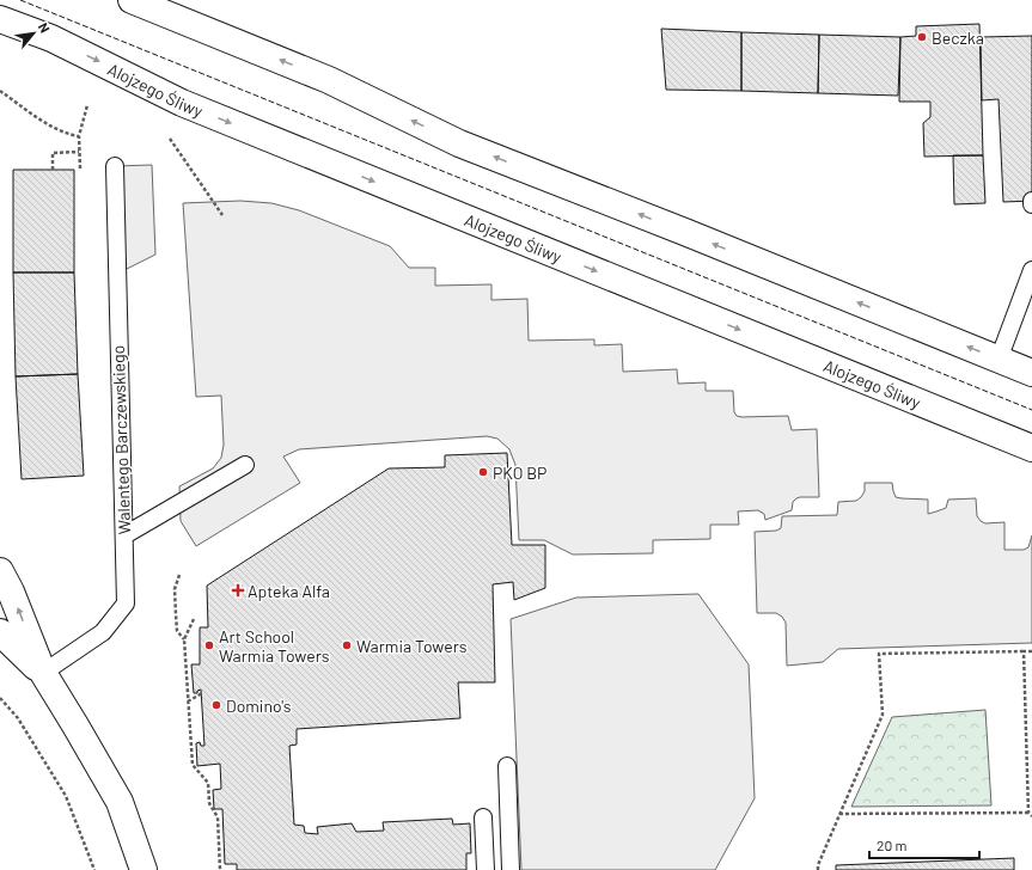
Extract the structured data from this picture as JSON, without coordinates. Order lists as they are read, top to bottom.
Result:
{
  "streets": {
    "street": ["Alojzego Śliwy"],
    "lane": ["Walentego Barczewskiego"]
  },
  "places": {
    "other": [
      "Beczka",
      "PKO BP",
      "Art School Warmia Towers",
      "Warmia Towers",
      "Domino's"
    ],
    "health": ["Apteka Alfa"]
  },
  "scale_bar": "20 m",
  "north": "top right"
}
